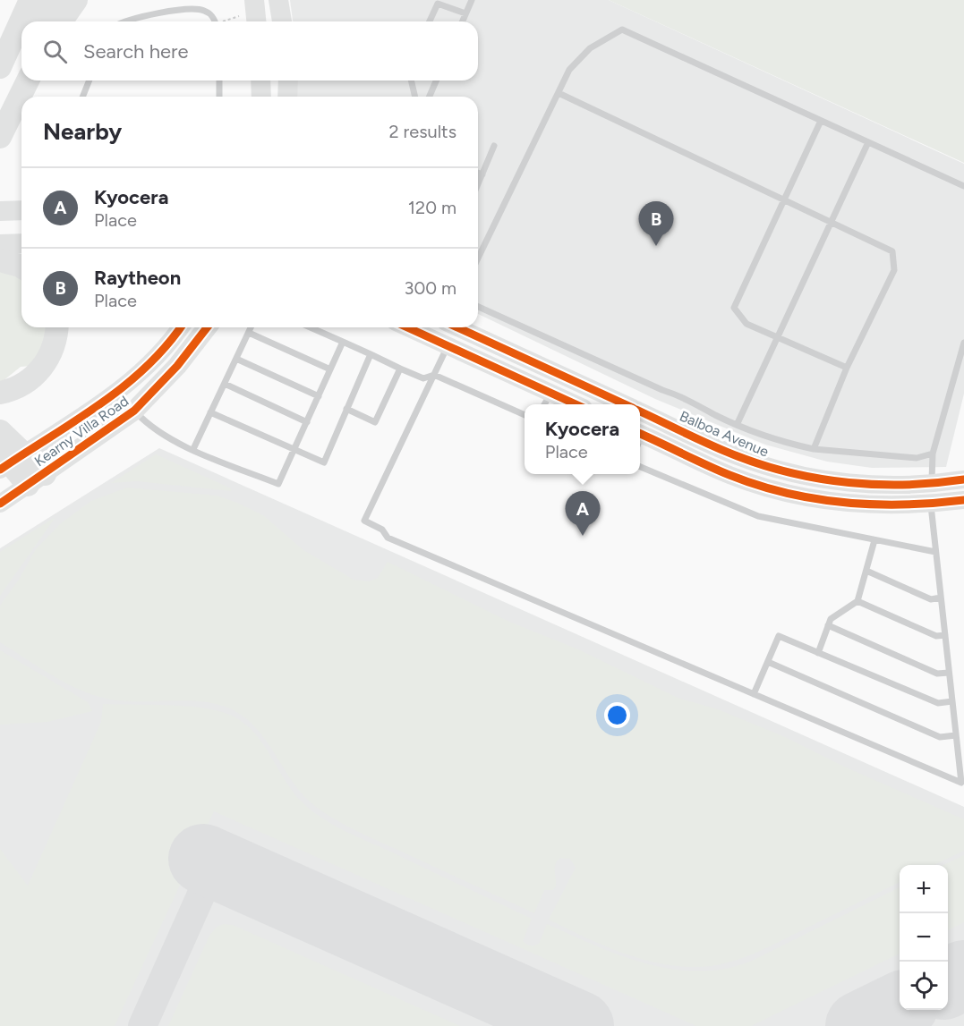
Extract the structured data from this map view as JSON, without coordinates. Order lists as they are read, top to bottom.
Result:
{
  "streets": {
    "main road": ["Kearny Villa Road", "Balboa Avenue"]
  },
  "page": {
    "search": "Search here",
    "heading": ["Nearby", "2 results"],
    "list": [
      {
        "mark": "A",
        "name": "Kyocera",
        "note": "Place",
        "value": "120 m"
      },
      {
        "mark": "B",
        "name": "Raytheon",
        "note": "Place",
        "value": "300 m"
      }
    ],
    "pins": ["B", "A"],
    "popup": ["Kyocera", "Place"],
    "map_buttons": ["+", "−"]
  }
}
